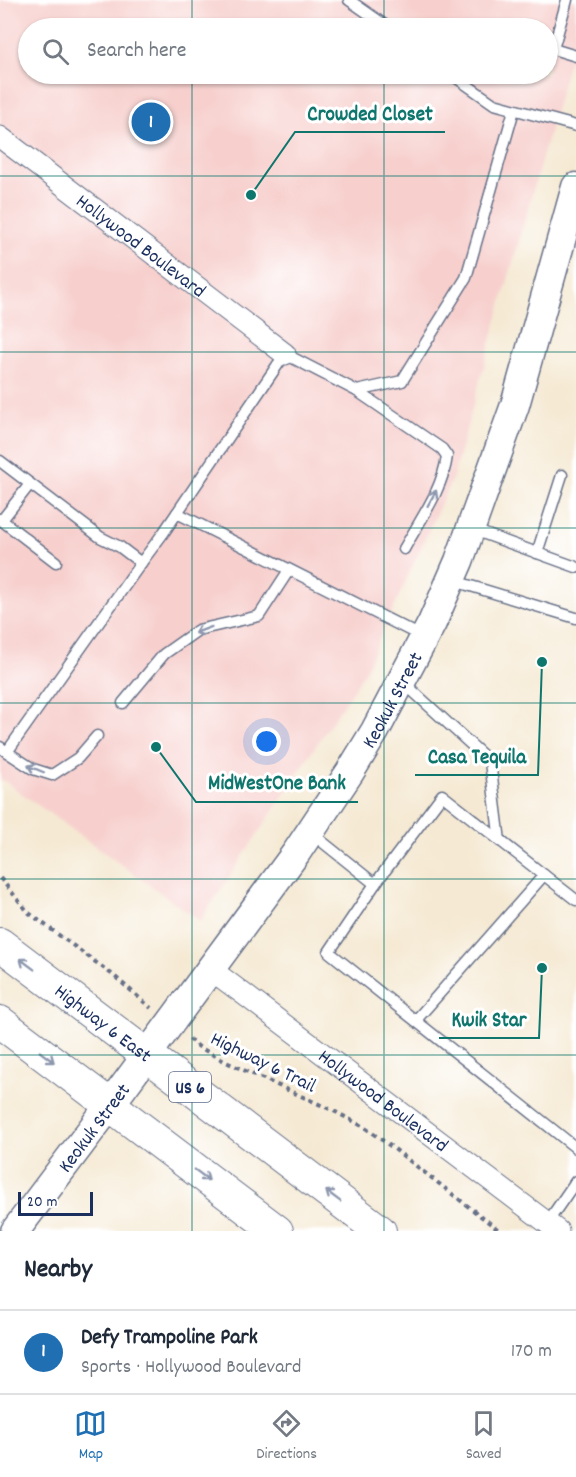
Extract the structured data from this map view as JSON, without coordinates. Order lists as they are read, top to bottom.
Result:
{
  "streets": {
    "main road": ["Highway 6 East", "US 6"],
    "street": ["Hollywood Boulevard", "Keokuk Street"],
    "path": ["Highway 6 Trail"]
  },
  "crossings": [
    ["Hollywood Boulevard", "Keokuk Street"],
    ["Keokuk Street", "Highway 6 East"],
    ["Keokuk Street", "Highway 6 Trail"]
  ],
  "places": [
    "Crowded Closet",
    "Casa Tequila",
    "MidWestOne Bank",
    "Kwik Star"
  ],
  "scale_bar": "20 m",
  "page": {
    "search": "Search here",
    "pins": "1",
    "scale": "20 m",
    "heading": "Nearby",
    "list": [
      {
        "mark": "1",
        "name": "Defy Trampoline Park",
        "note": "Sports · Hollywood Boulevard",
        "value": "170 m"
      }
    ],
    "nav": ["Map", "Directions", "Saved"]
  }
}
